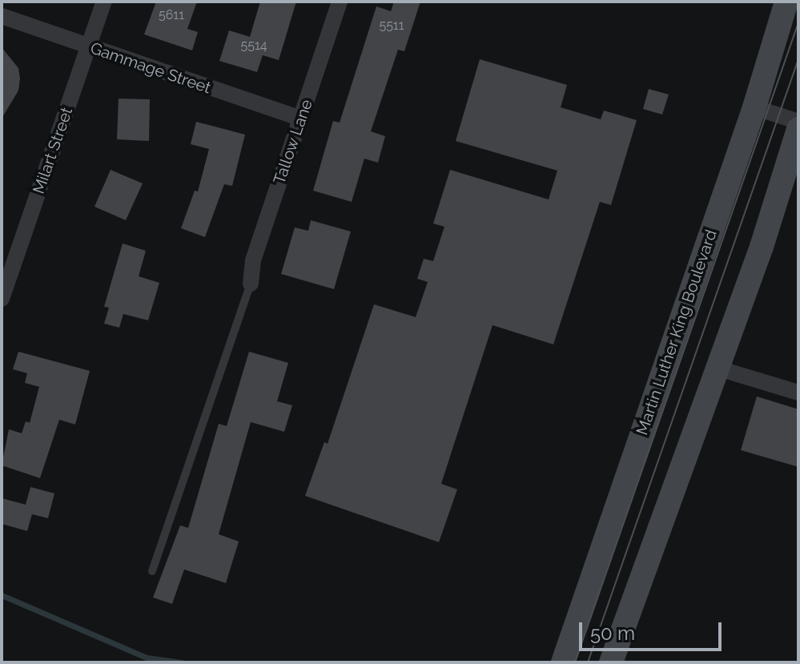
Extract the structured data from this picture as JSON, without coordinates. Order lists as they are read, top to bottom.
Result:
{
  "streets": {
    "main road": ["Martin Luther King Boulevard"],
    "street": ["Gammage Street", "Tallow Lane", "Milart Street"]
  },
  "crossings": [
    ["Gammage Street", "Tallow Lane"],
    ["Gammage Street", "Milart Street"]
  ],
  "house_numbers": ["5611", "5511", "5514"],
  "scale_bar": "50 m"
}
